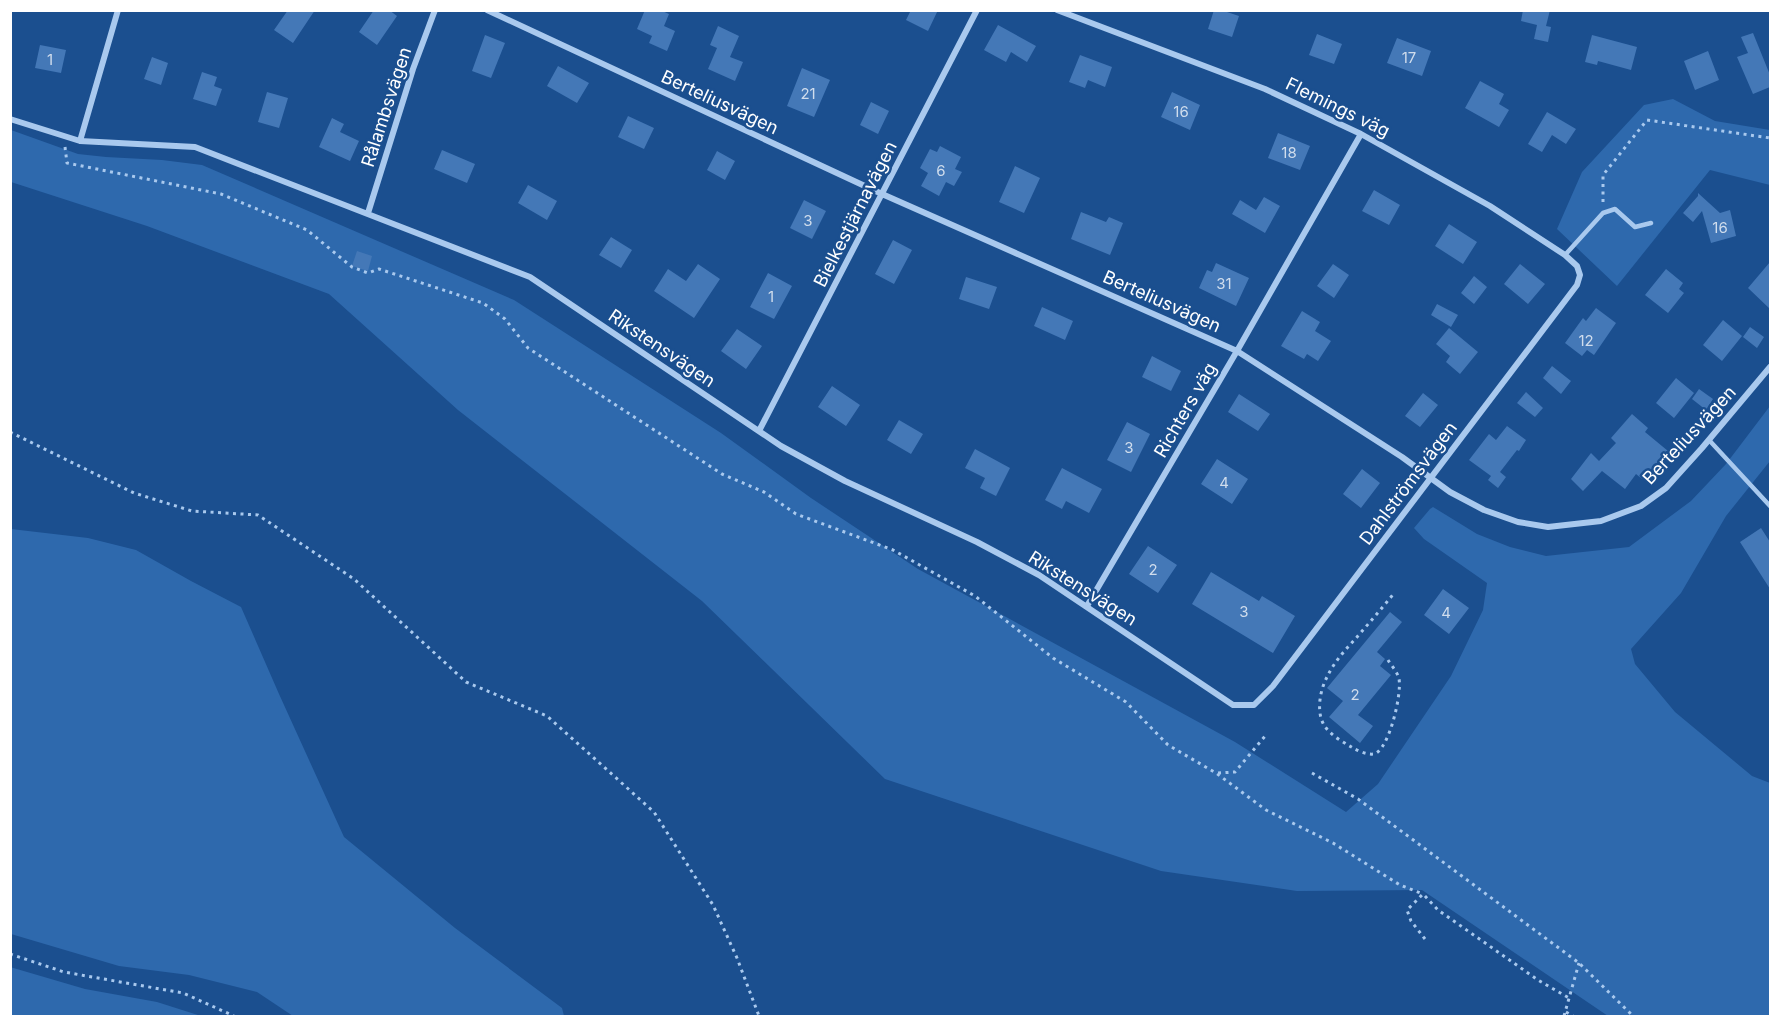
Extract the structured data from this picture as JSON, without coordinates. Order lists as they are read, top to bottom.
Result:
{
  "streets": {
    "street": [
      "Berteliusvägen",
      "Rålambsvägen",
      "Flemings väg",
      "Bielkestjärnavägen",
      "Rikstensvägen",
      "Richters väg",
      "Dahlströmsvägen"
    ]
  },
  "crossings": [
    ["Berteliusvägen", "Bielkestjärnavägen"],
    ["Berteliusvägen", "Richters väg"],
    ["Berteliusvägen", "Dahlströmsvägen"],
    ["Rålambsvägen", "Rikstensvägen"],
    ["Flemings väg", "Richters väg"],
    ["Flemings väg", "Dahlströmsvägen"],
    ["Bielkestjärnavägen", "Rikstensvägen"],
    ["Rikstensvägen", "Richters väg"],
    ["Rikstensvägen", "Dahlströmsvägen"]
  ],
  "house_numbers": [
    "17",
    "1",
    "21",
    "16",
    "18",
    "6",
    "3",
    "16",
    "31",
    "1",
    "12",
    "3",
    "4",
    "2",
    "3",
    "4",
    "2"
  ]
}
